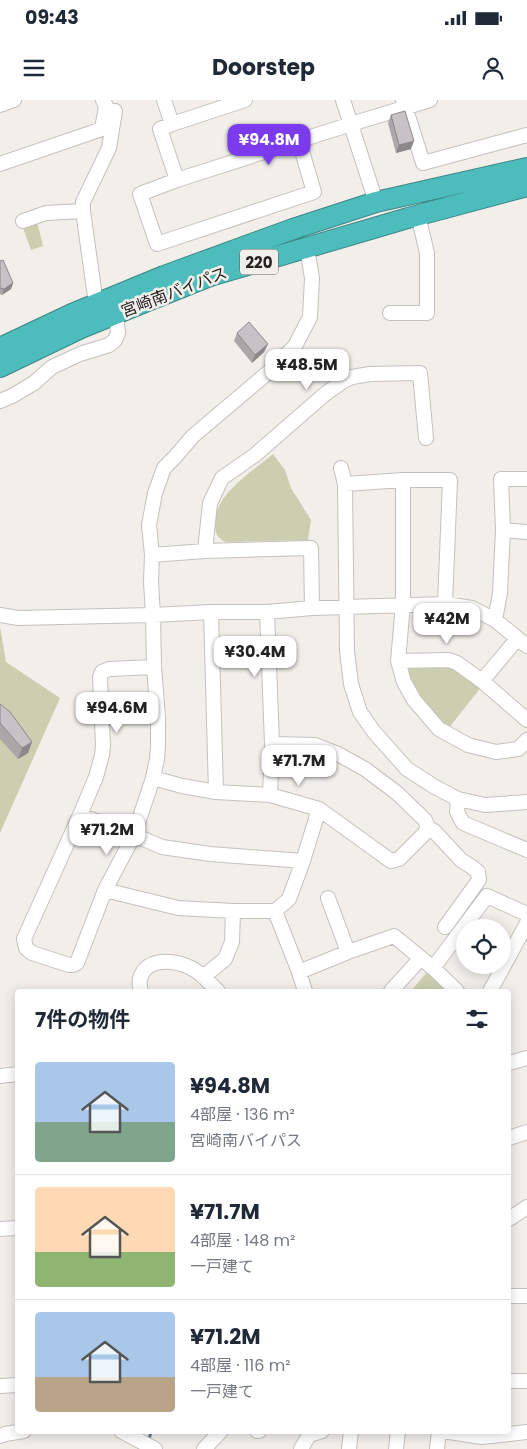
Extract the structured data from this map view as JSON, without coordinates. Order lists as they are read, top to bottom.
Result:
{
  "streets": {
    "highway": ["220", "宮崎南バイパス"]
  },
  "page": {
    "status": "09:43",
    "header": "Doorstep",
    "price": [
      "¥94.8M",
      "¥48.5M",
      "¥42M",
      "¥30.4M",
      "¥94.6M",
      "¥71.7M",
      "¥71.2M"
    ],
    "heading": "7件の物件",
    "list": [
      {
        "name": "¥94.8M",
        "note": "4部屋 · 136 m² · 宮崎南バイパス"
      },
      {
        "name": "¥71.7M",
        "note": "4部屋 · 148 m² · 一戸建て"
      },
      {
        "name": "¥71.2M",
        "note": "4部屋 · 116 m² · 一戸建て"
      }
    ]
  }
}
